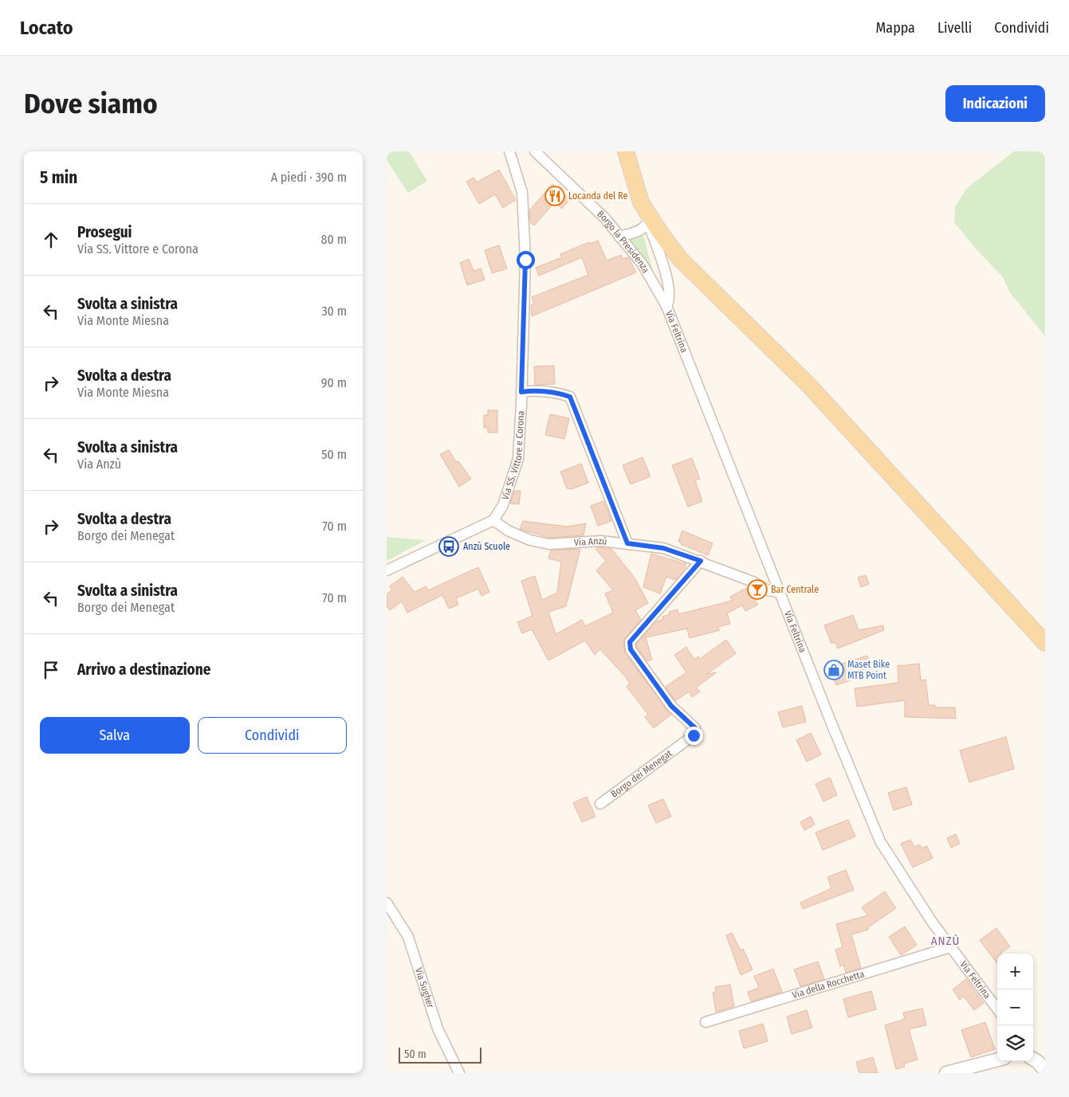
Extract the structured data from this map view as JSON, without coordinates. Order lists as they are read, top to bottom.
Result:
{
  "streets": {
    "main road": ["Via Feltrina"],
    "street": [
      "Borgo la Presidenza",
      "Via SS. Vittore e Corona",
      "Via Anzù",
      "Borgo dei Menegat",
      "Via della Rocchetta",
      "Via Sugher"
    ]
  },
  "crossings": [
    ["Borgo la Presidenza", "Via Feltrina"],
    ["Via Feltrina", "Via Anzù"],
    ["Via Feltrina", "Via della Rocchetta"],
    ["Via SS. Vittore e Corona", "Via Anzù"],
    ["Via Anzù", "Borgo dei Menegat"]
  ],
  "districts": ["ANZÙ"],
  "places": {
    "restaurant": ["Locanda del Re"],
    "bus stop": ["Anzù Scuole"],
    "bar": ["Bar Centrale"],
    "shop": ["Maset Bike MTB Point"]
  },
  "scale_bar": "50 m",
  "page": {
    "header": "Locato",
    "nav": ["Mappa", "Livelli", "Condividi"],
    "buttons": [
      "Indicazioni",
      ["Salva", "Condividi"]
    ],
    "title": "Dove siamo",
    "heading": ["5 min", "A piedi · 390 m"],
    "list": [
      ["Prosegui", "Via SS. Vittore e Corona", "80 m"],
      ["Svolta a sinistra", "Via Monte Miesna", "30 m"],
      ["Svolta a destra", "Via Monte Miesna", "90 m"],
      ["Svolta a sinistra", "Via Anzù", "50 m"],
      ["Svolta a destra", "Borgo dei Menegat", "70 m"],
      ["Svolta a sinistra", "Borgo dei Menegat", "70 m"],
      "Arrivo a destinazione"
    ],
    "map_buttons": ["+", "−"],
    "scale": "50 m"
  }
}
